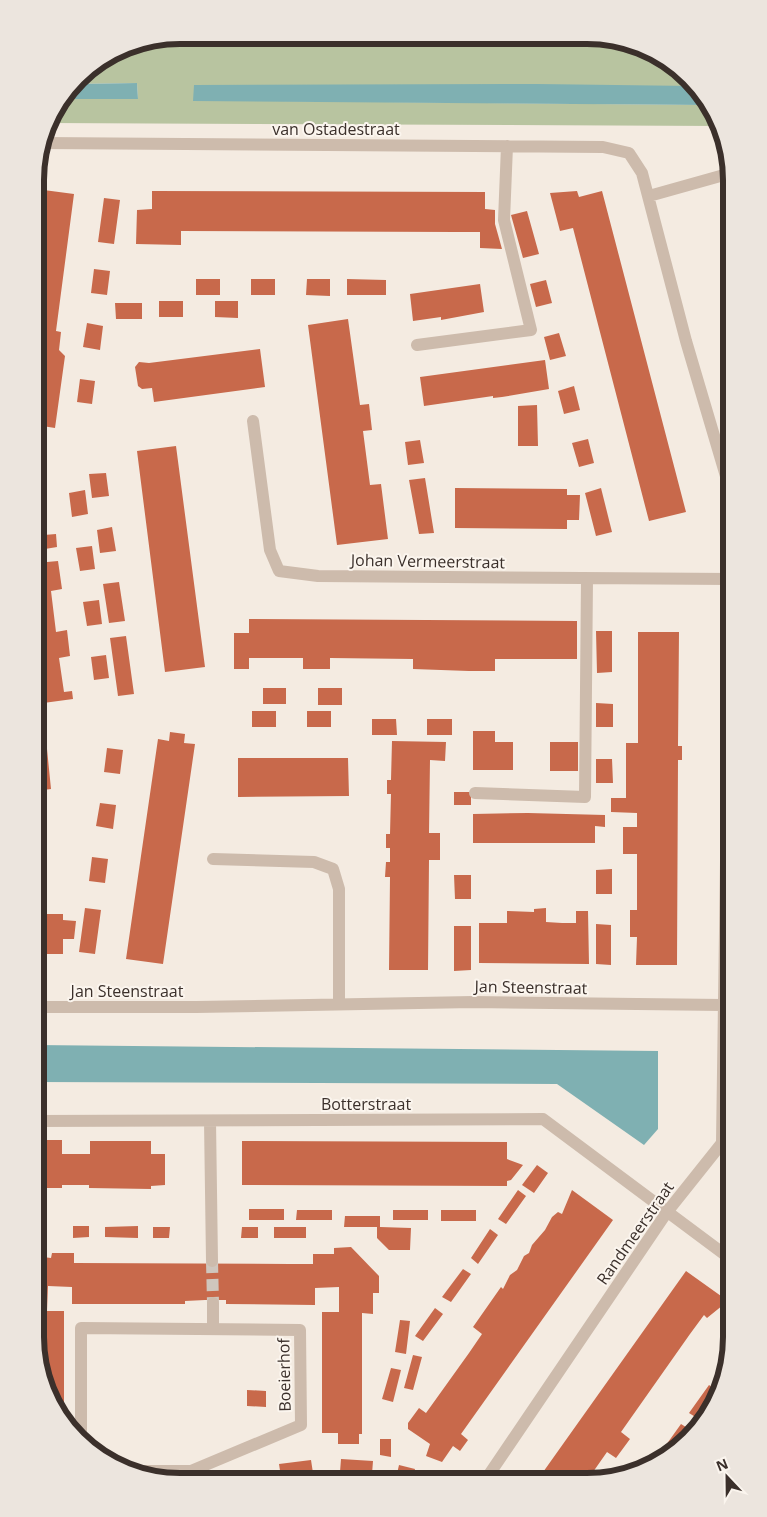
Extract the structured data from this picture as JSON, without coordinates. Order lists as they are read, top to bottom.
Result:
{
  "streets": {
    "street": [
      "van Ostadestraat",
      "Johan Vermeerstraat",
      "Jan Steenstraat",
      "Botterstraat",
      "Randmeerstraat",
      "Boeierhof"
    ]
  },
  "crossings": [
    ["van Ostadestraat", "Randmeerstraat"],
    ["Botterstraat", "Randmeerstraat"]
  ],
  "north": "top"
}
